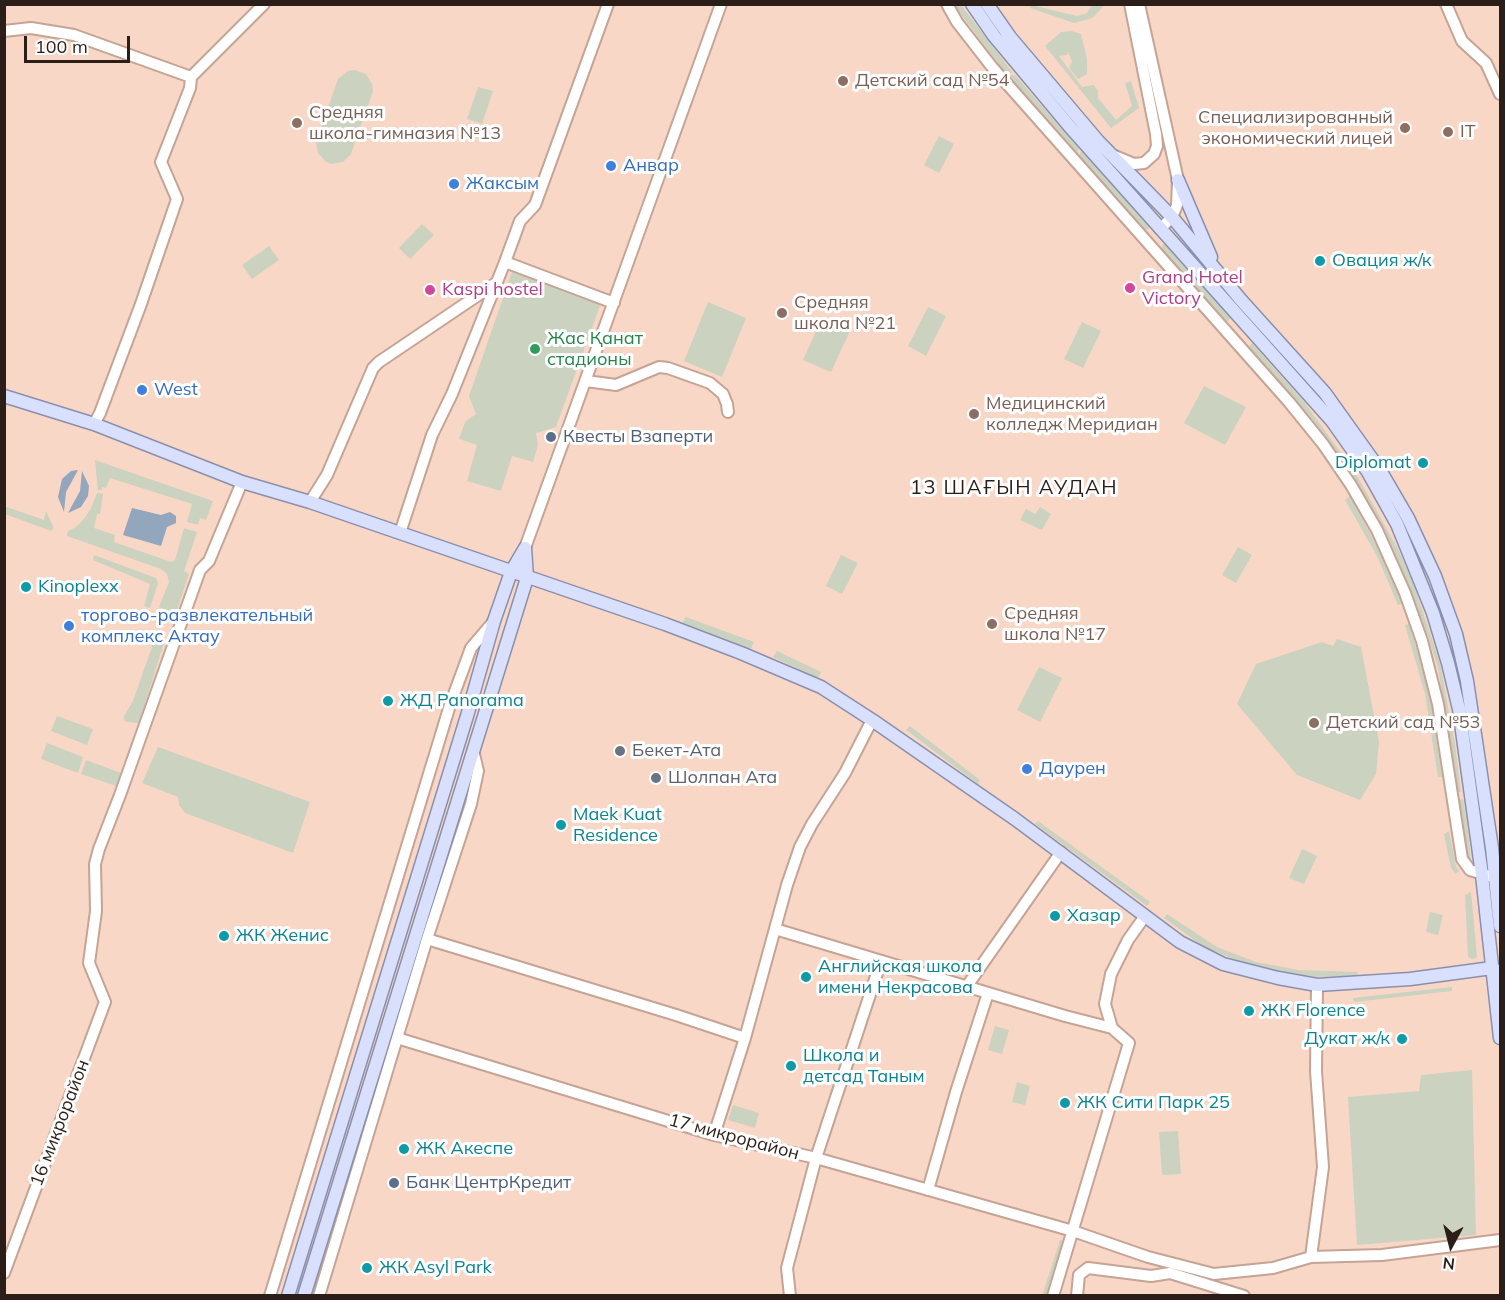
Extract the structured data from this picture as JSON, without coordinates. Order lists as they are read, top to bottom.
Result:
{
  "streets": {
    "street": ["16 микрорайон", "17 микрорайон"]
  },
  "districts": ["13 ШАҒЫН АУДАН"],
  "places": [
    "Детский сад №54",
    "Средняя школа-гимназия №13",
    "Специализированный экономический лицей",
    "IT",
    "Анвар",
    "Жаксым",
    "Овация ж/к",
    "Grand Hotel Victory",
    "Kaspi hostel",
    "Средняя школа №21",
    "Жас Қанат стадионы",
    "West",
    "Медицинский колледж Меридиан",
    "Квесты Взаперти",
    "Diplomat",
    "Kinoplexx",
    "Средняя школа №17",
    "торгово-развлекательный комплекс Актау",
    "ЖД Panorama",
    "Детский сад №53",
    "Бекет-Ата",
    "Даурен",
    "Шолпан Ата",
    "Maek Kuat Residence",
    "Хазар",
    "ЖК Женис",
    "Английская школа имени Некрасова",
    "ЖК Florence",
    "Дукат ж/к",
    "Школа и детсад Таным",
    "ЖК Сити Парк 25",
    "ЖК Акеспе",
    "Банк ЦентрКредит",
    "ЖК Asyl Park"
  ],
  "scale_bar": "100 m",
  "north": "bottom"
}
